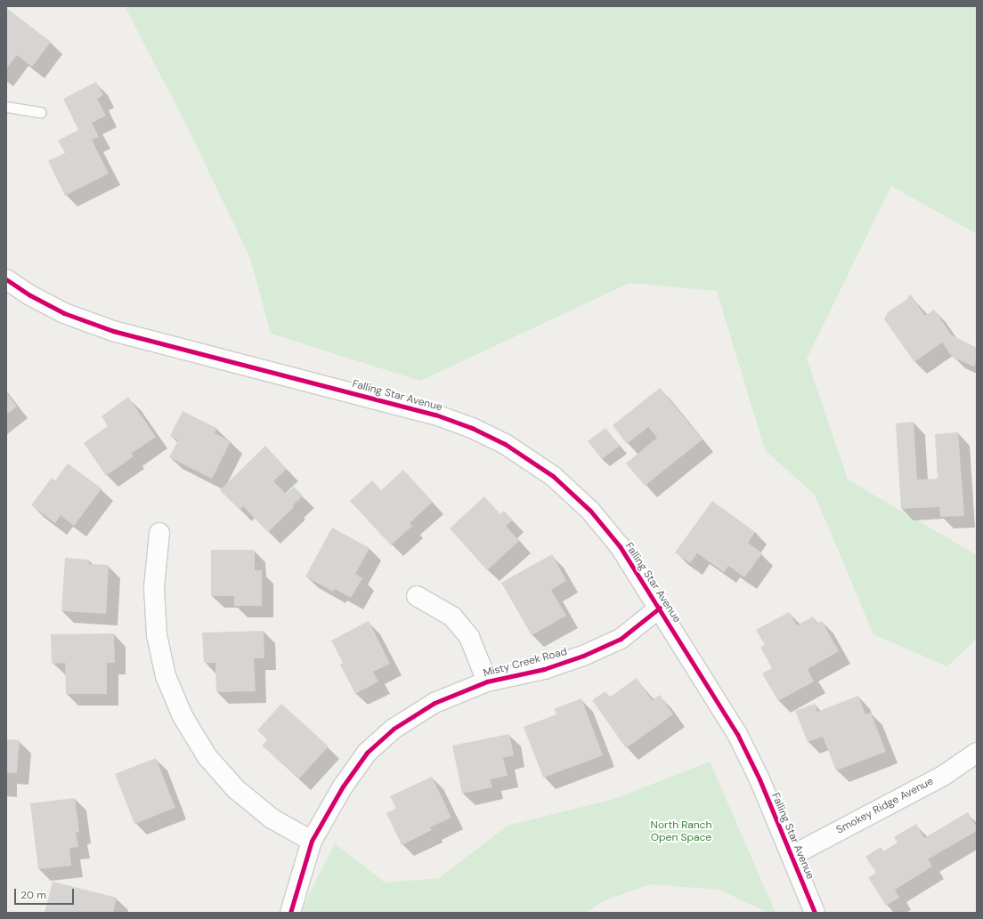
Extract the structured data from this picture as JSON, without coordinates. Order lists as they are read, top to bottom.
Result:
{
  "streets": {
    "street": ["Falling Star Avenue", "Misty Creek Road", "Smokey Ridge Avenue"]
  },
  "crossings": [
    ["Falling Star Avenue", "Misty Creek Road"],
    ["Falling Star Avenue", "Smokey Ridge Avenue"]
  ],
  "parks": ["North Ranch Open Space"],
  "scale_bar": "20 m"
}
